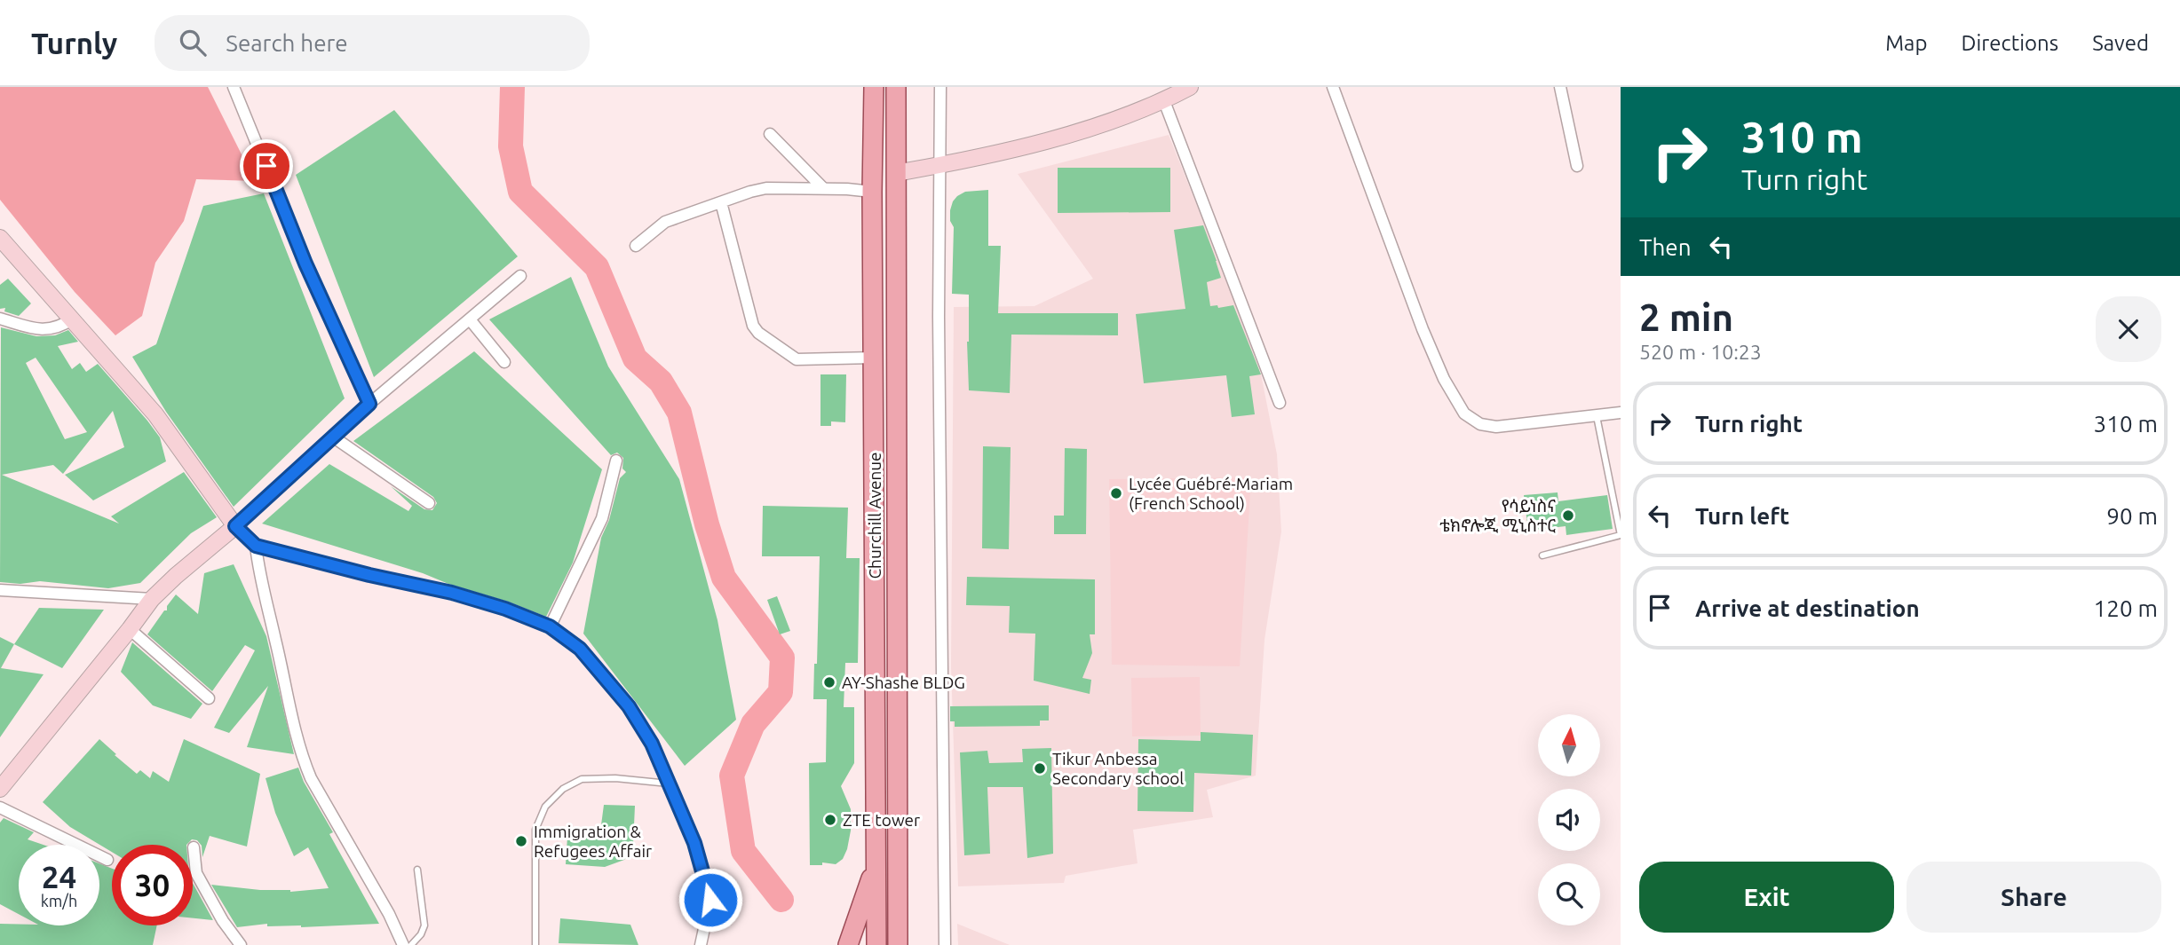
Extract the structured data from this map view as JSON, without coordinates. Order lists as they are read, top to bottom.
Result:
{
  "streets": {
    "main road": ["Churchill Avenue"]
  },
  "places": [
    "Lycée Guébré-Mariam (French School)",
    "የሳይነስና ቴክኖሎጂ ሚኒስተር",
    "AY-Shashe BLDG",
    "Tikur Anbessa Secondary school",
    "ZTE tower",
    "Immigration & Refugees Affair"
  ],
  "north": "top",
  "page": {
    "header": "Turnly",
    "search": "Search here",
    "nav": ["Map", "Directions", "Saved"],
    "turn": ["310 m", "Turn right"],
    "then": "Then",
    "heading": ["2 min", "520 m · 10:23"],
    "list": [
      {
        "name": "Turn right",
        "value": "310 m"
      },
      {
        "name": "Turn left",
        "value": "90 m"
      },
      {
        "name": "Arrive at destination",
        "value": "120 m"
      }
    ],
    "speed": "24 km/h",
    "limit": "30",
    "buttons": ["Exit", "Share"]
  }
}
